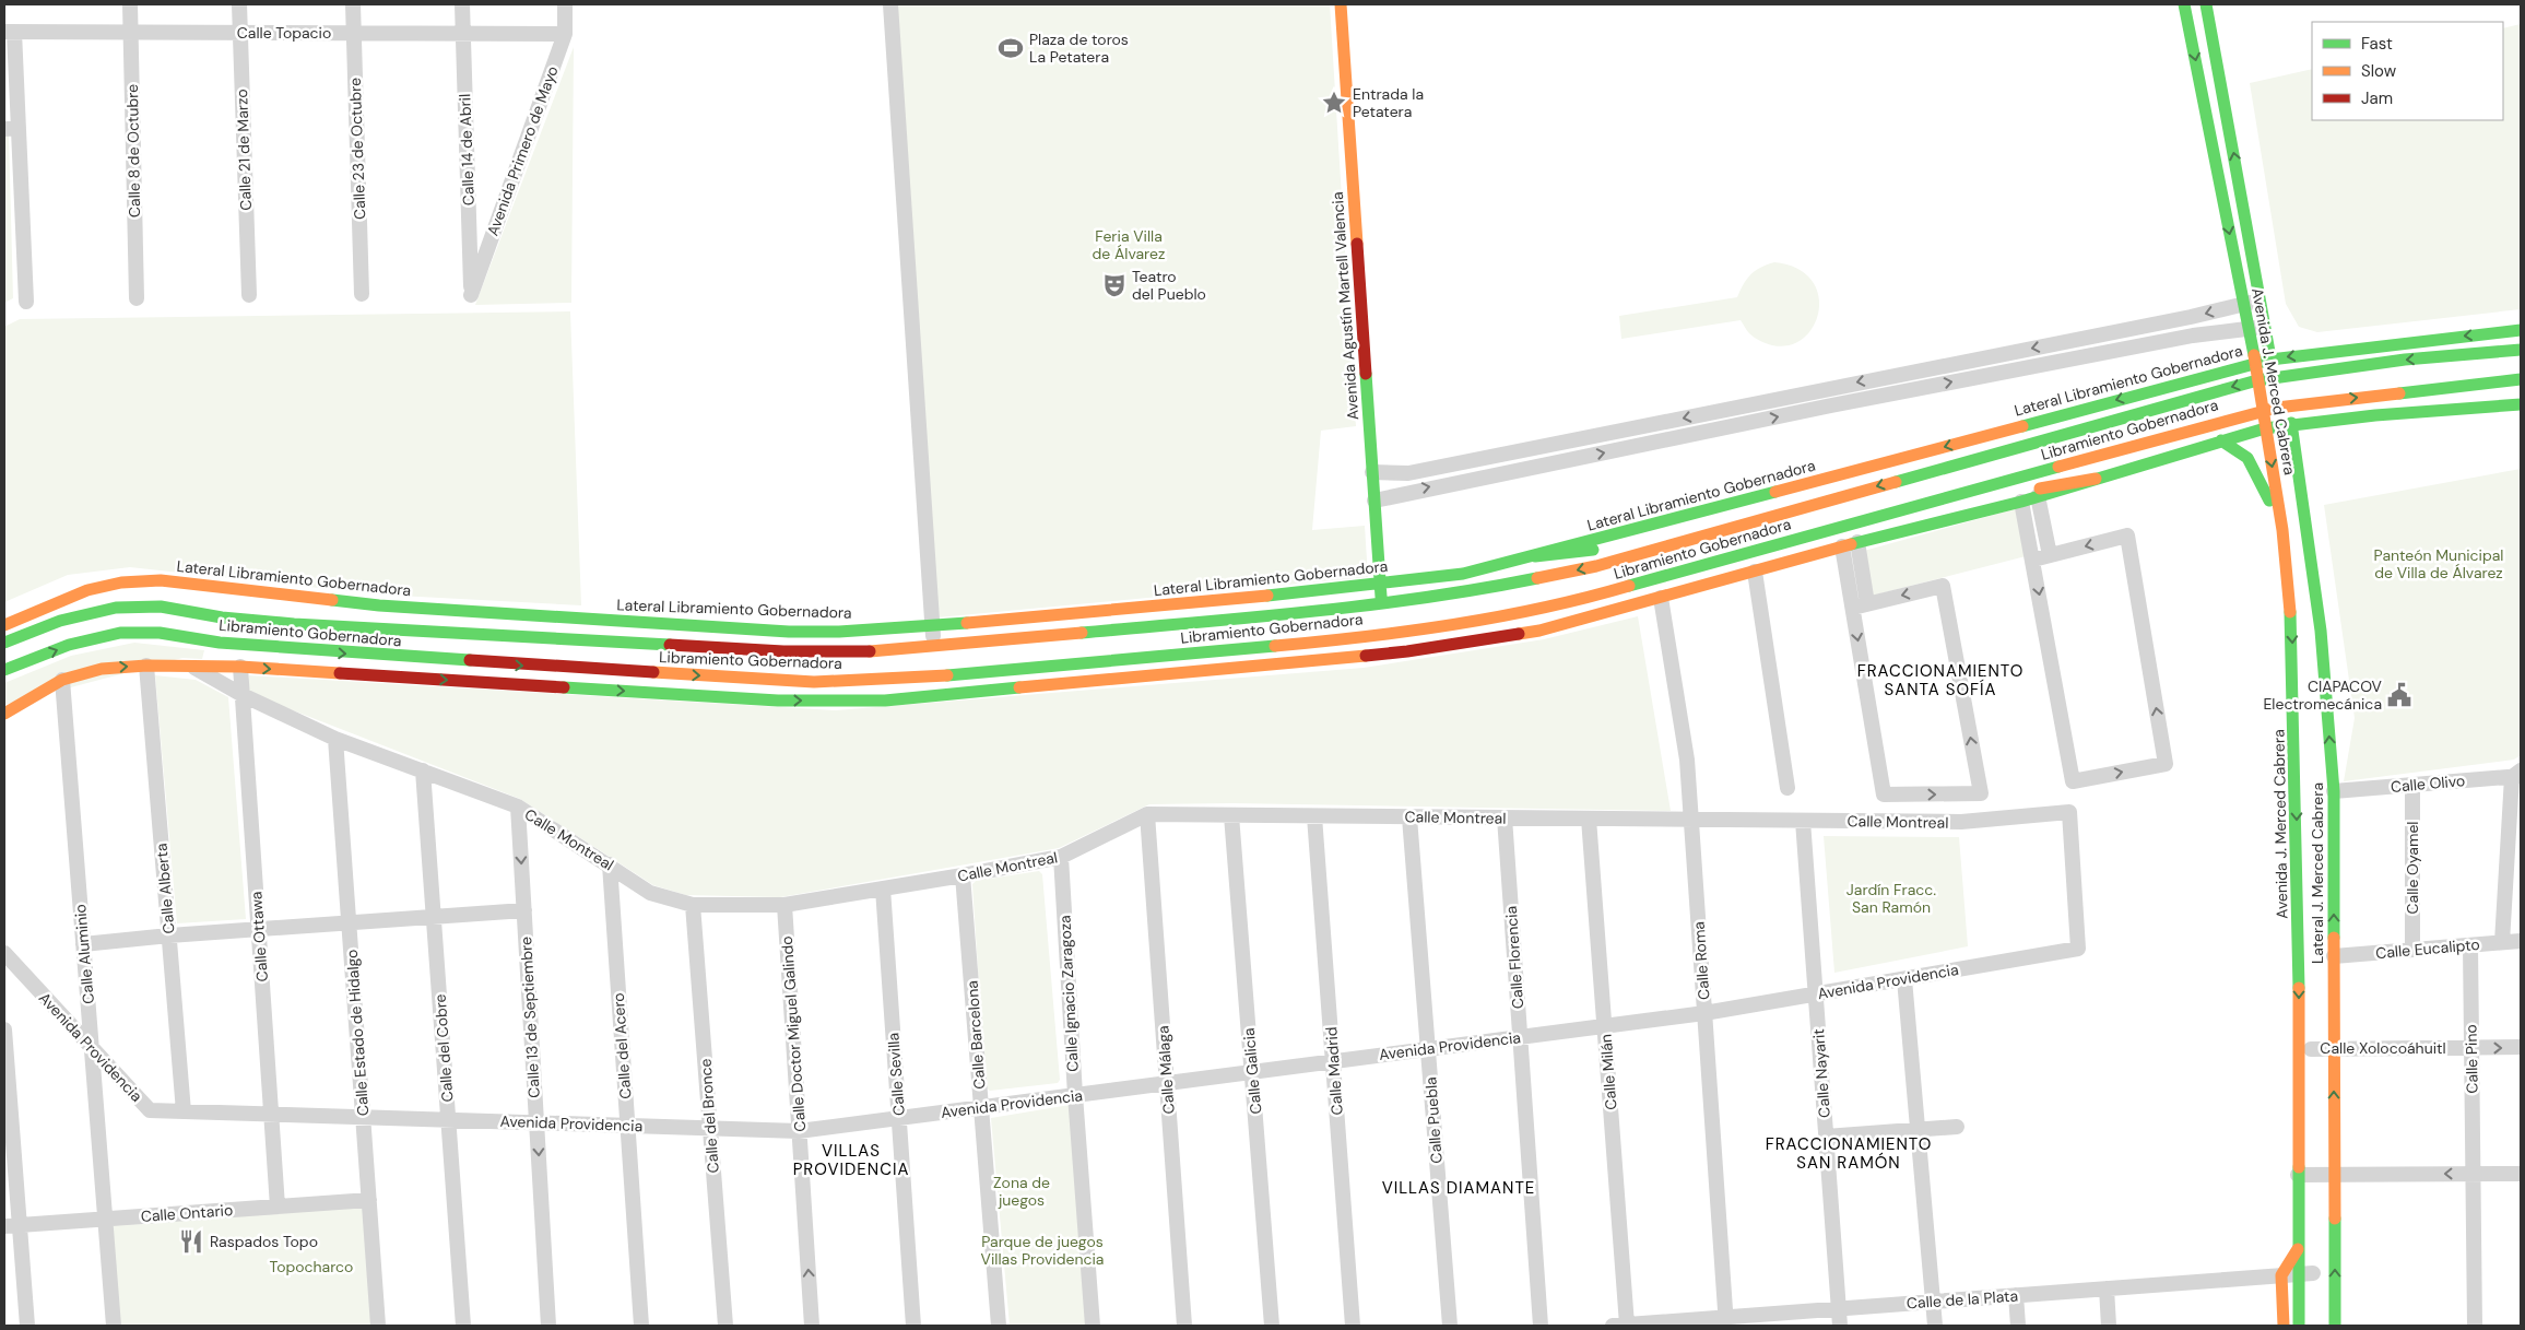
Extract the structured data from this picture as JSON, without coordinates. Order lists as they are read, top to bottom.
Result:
{
  "streets": {
    "main road": [
      "Avenida Agustín Martell Valencia",
      "Lateral Libramiento Gobernadora",
      "Avenida J. Merced Cabrera",
      "Libramiento Gobernadora",
      "Calle Montreal",
      "Lateral J. Merced Cabrera"
    ],
    "street": [
      "Calle Topacio",
      "Calle 23 de Octubre",
      "Calle 21 de Marzo",
      "Calle 14 de Abril",
      "Calle 8 de Octubre",
      "Avenida Primero de Mayo",
      "Calle Olivo",
      "Calle Oyamel",
      "Calle Alberta",
      "Calle Ottawa",
      "Calle Eucalipto",
      "Calle Aluminio",
      "Calle Florencia",
      "Calle Roma",
      "Avenida Providencia",
      "Calle Ignacio Zaragoza",
      "Calle 13 de Septiembre",
      "Calle Estado de Hidalgo",
      "Calle Doctor Miguel Galindo",
      "Calle Barcelona",
      "Calle del Acero",
      "Calle del Cobre",
      "Calle Xolocoáhuitl",
      "Calle Pino",
      "Calle Málaga",
      "Calle Galicia",
      "Calle Madrid",
      "Calle Milán",
      "Calle Nayarit",
      "Calle Sevilla",
      "Calle del Bronce",
      "Calle Puebla",
      "Calle Ontario",
      "Calle de la Plata"
    ]
  },
  "crossings": [
    ["Calle Topacio", "Calle 23 de Octubre"],
    ["Calle Topacio", "Calle 21 de Marzo"],
    ["Calle Topacio", "Calle 14 de Abril"],
    ["Calle Topacio", "Calle 8 de Octubre"],
    ["Calle Topacio", "Avenida Primero de Mayo"],
    ["Calle 14 de Abril", "Avenida Primero de Mayo"],
    ["Avenida Agustín Martell Valencia", "Lateral Libramiento Gobernadora"],
    ["Avenida Agustín Martell Valencia", "Libramiento Gobernadora"],
    ["Lateral Libramiento Gobernadora", "Avenida J. Merced Cabrera"],
    ["Avenida J. Merced Cabrera", "Libramiento Gobernadora"],
    ["Avenida J. Merced Cabrera", "Lateral J. Merced Cabrera"],
    ["Avenida J. Merced Cabrera", "Calle Xolocoáhuitl"],
    ["Avenida J. Merced Cabrera", "Calle de la Plata"],
    ["Calle Olivo", "Calle Oyamel"],
    ["Calle Olivo", "Lateral J. Merced Cabrera"],
    ["Calle Montreal", "Calle Alberta"],
    ["Calle Montreal", "Calle Ottawa"],
    ["Calle Montreal", "Calle Aluminio"],
    ["Calle Montreal", "Calle Florencia"],
    ["Calle Montreal", "Calle Roma"],
    ["Calle Montreal", "Avenida Providencia"],
    ["Calle Montreal", "Calle Ignacio Zaragoza"],
    ["Calle Montreal", "Calle 13 de Septiembre"],
    ["Calle Montreal", "Calle Estado de Hidalgo"],
    ["Calle Montreal", "Calle Doctor Miguel Galindo"],
    ["Calle Montreal", "Calle Barcelona"],
    ["Calle Montreal", "Calle del Acero"],
    ["Calle Montreal", "Calle del Cobre"],
    ["Calle Montreal", "Calle Málaga"],
    ["Calle Montreal", "Calle Galicia"],
    ["Calle Montreal", "Calle Madrid"],
    ["Calle Montreal", "Calle Milán"],
    ["Calle Montreal", "Calle Nayarit"],
    ["Calle Montreal", "Calle Sevilla"],
    ["Calle Montreal", "Calle del Bronce"],
    ["Calle Montreal", "Calle Puebla"],
    ["Calle Oyamel", "Calle Eucalipto"],
    ["Lateral J. Merced Cabrera", "Calle Eucalipto"],
    ["Lateral J. Merced Cabrera", "Calle Xolocoáhuitl"],
    ["Calle Alberta", "Avenida Providencia"],
    ["Calle Ottawa", "Avenida Providencia"],
    ["Calle Ottawa", "Calle Ontario"],
    ["Calle Eucalipto", "Calle Pino"],
    ["Calle Aluminio", "Avenida Providencia"],
    ["Calle Aluminio", "Calle Ontario"],
    ["Calle Florencia", "Avenida Providencia"],
    ["Calle Roma", "Avenida Providencia"],
    ["Calle Roma", "Calle de la Plata"],
    ["Avenida Providencia", "Calle Ignacio Zaragoza"],
    ["Avenida Providencia", "Calle 13 de Septiembre"],
    ["Avenida Providencia", "Calle Estado de Hidalgo"],
    ["Avenida Providencia", "Calle Doctor Miguel Galindo"],
    ["Avenida Providencia", "Calle Barcelona"],
    ["Avenida Providencia", "Calle del Acero"],
    ["Avenida Providencia", "Calle del Cobre"],
    ["Avenida Providencia", "Calle Málaga"],
    ["Avenida Providencia", "Calle Galicia"],
    ["Avenida Providencia", "Calle Madrid"],
    ["Avenida Providencia", "Calle Milán"],
    ["Avenida Providencia", "Calle Nayarit"],
    ["Avenida Providencia", "Calle Sevilla"],
    ["Avenida Providencia", "Calle del Bronce"],
    ["Avenida Providencia", "Calle Puebla"],
    ["Calle Estado de Hidalgo", "Calle Ontario"],
    ["Calle Xolocoáhuitl", "Calle Pino"],
    ["Calle Milán", "Calle de la Plata"],
    ["Calle Nayarit", "Calle de la Plata"]
  ],
  "one_way": ["Lateral J. Merced Cabrera", "Calle 13 de Septiembre", "Calle Doctor Miguel Galindo"],
  "districts": [
    "FRACCIONAMIENTO SANTA SOFÍA",
    "FRACCIONAMIENTO SAN RAMÓN",
    "VILLAS PROVIDENCIA",
    "VILLAS DIAMANTE"
  ],
  "parks": [
    "Feria Villa de Álvarez",
    "Panteón Municipal de Villa de Álvarez",
    "Jardín Fracc. San Ramón",
    "Zona de juegos",
    "Parque de juegos Villas Providencia",
    "Topocharco"
  ],
  "places": {
    "sports": ["Plaza de toros La Petatera"],
    "place": ["Entrada la Petatera"],
    "theatre": ["Teatro del Pueblo"],
    "public building": ["CIAPACOV Electromecánica"],
    "restaurant": ["Raspados Topo"]
  },
  "legend": ["Fast", "Slow", "Jam"]
}
